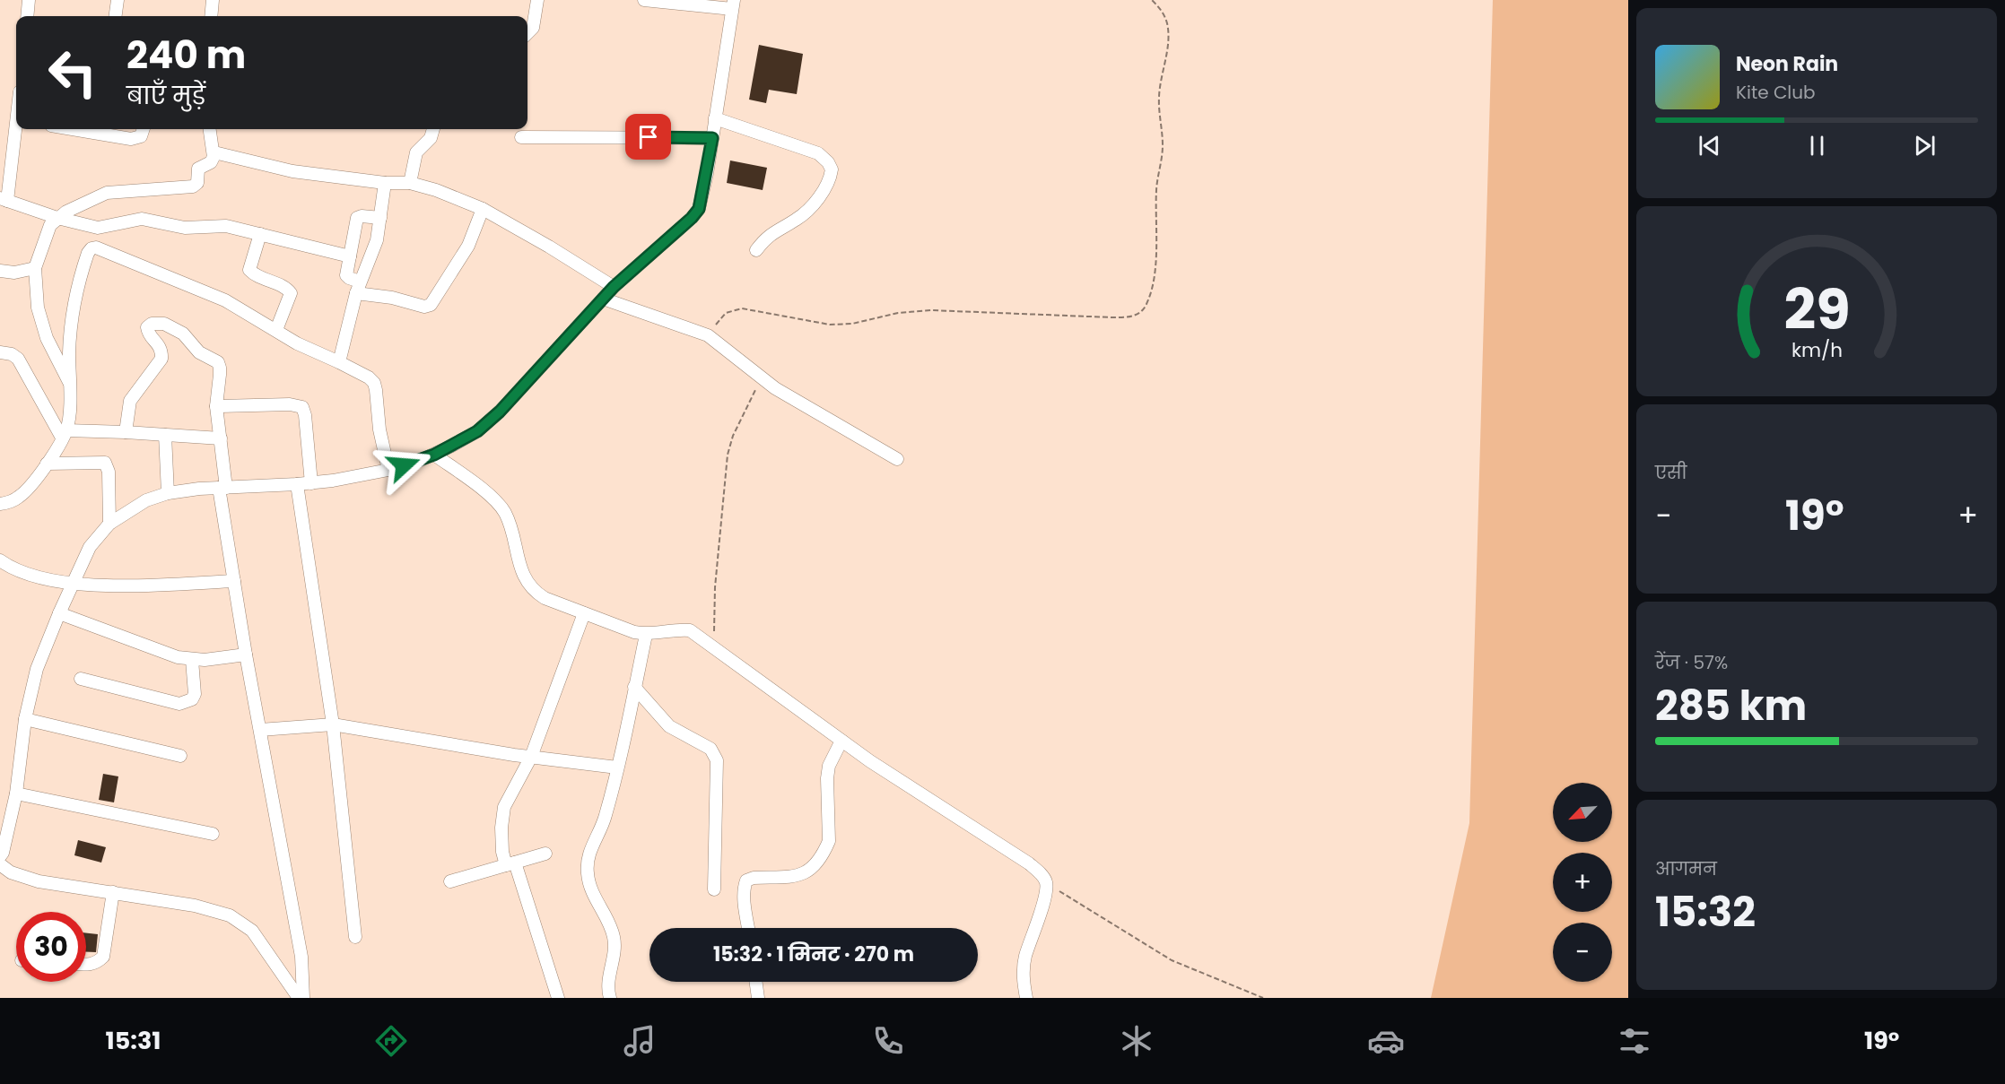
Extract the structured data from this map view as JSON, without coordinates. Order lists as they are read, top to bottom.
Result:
{
  "north": "bottom left",
  "page": {
    "turn": ["240 m", "बाएँ मुड़ें"],
    "song": ["Neon Rain", "Kite Club"],
    "tile": [
      "एसी",
      ["रेंज · 57%", "285 km"],
      ["आगमन", "15:32"]
    ],
    "heat": ["−", "19°", "+"],
    "map_buttons": ["+", "−"],
    "limit": "30",
    "trip": "15:32 · 1 मिनट · 270 m",
    "tabs": ["15:31", "19°"],
    "gauge": ["29", "km/h"]
  }
}
